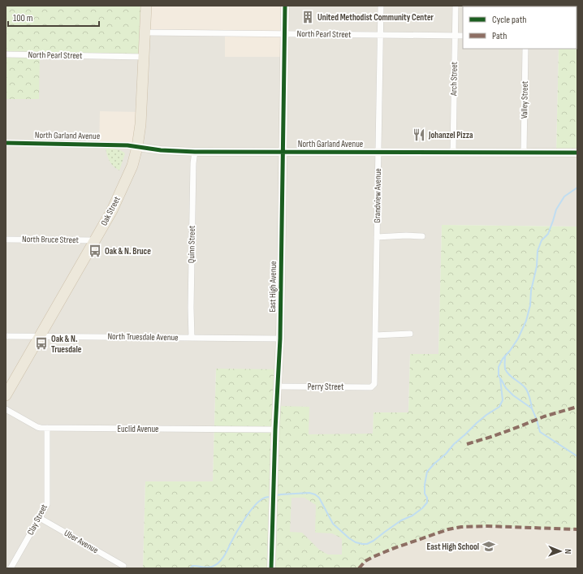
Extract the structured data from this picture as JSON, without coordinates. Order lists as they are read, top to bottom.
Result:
{
  "streets": {
    "highway": ["Oak Street"],
    "street": [
      "North Pearl Street",
      "Arch Street",
      "Valley Street",
      "North Garland Avenue",
      "Grandview Avenue",
      "North Bruce Street",
      "Quinn Street",
      "East High Avenue",
      "North Truesdale Avenue",
      "Perry Street",
      "Euclid Avenue",
      "Clay Street",
      "Uber Avenue"
    ]
  },
  "crossings": [
    ["North Pearl Street", "Arch Street"],
    ["North Pearl Street", "Grandview Avenue"],
    ["North Pearl Street", "Oak Street"],
    ["North Pearl Street", "East High Avenue"],
    ["Arch Street", "North Garland Avenue"],
    ["Valley Street", "North Garland Avenue"],
    ["North Garland Avenue", "Grandview Avenue"],
    ["North Garland Avenue", "Oak Street"],
    ["North Garland Avenue", "Quinn Street"],
    ["North Garland Avenue", "East High Avenue"],
    ["Grandview Avenue", "Perry Street"],
    ["Oak Street", "North Bruce Street"],
    ["Oak Street", "North Truesdale Avenue"],
    ["Quinn Street", "North Truesdale Avenue"],
    ["East High Avenue", "North Truesdale Avenue"],
    ["East High Avenue", "Perry Street"],
    ["East High Avenue", "Euclid Avenue"],
    ["Euclid Avenue", "Clay Street"],
    ["Clay Street", "Uber Avenue"]
  ],
  "places": {
    "building": ["United Methodist Community Center"],
    "restaurant": ["Johanzel Pizza"],
    "bus stop": ["Oak & N. Bruce", "Oak & N. Truesdale"],
    "school or university": ["East High School"]
  },
  "legend": ["Cycle path", "Path"],
  "scale_bar": "100 m",
  "north": "right"
}
